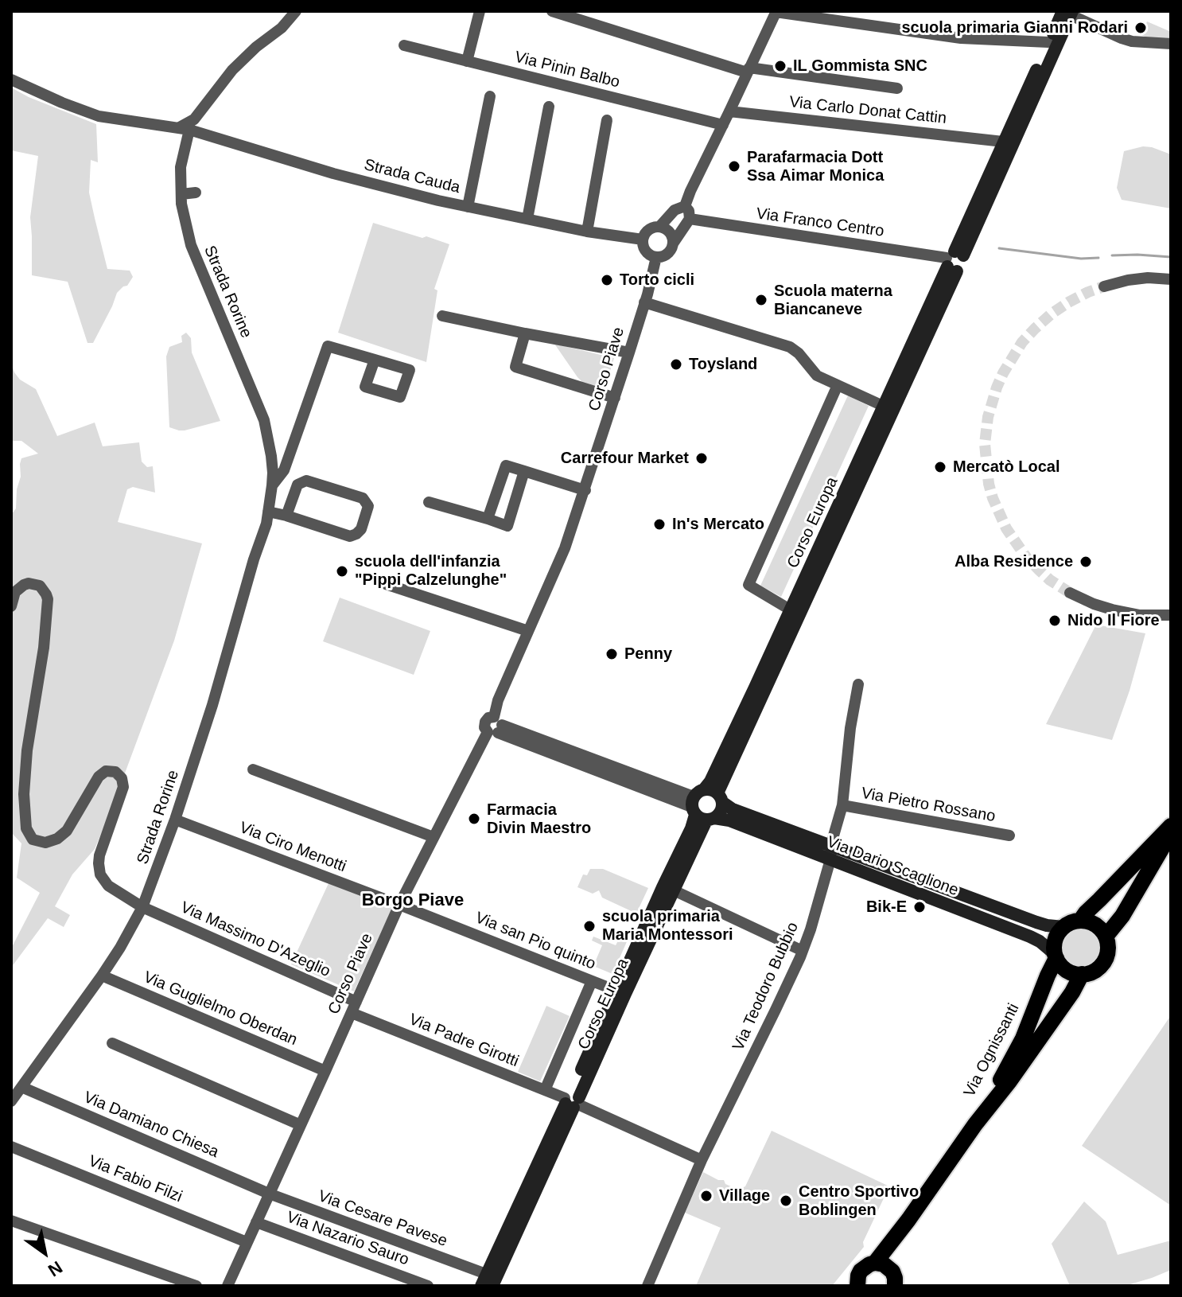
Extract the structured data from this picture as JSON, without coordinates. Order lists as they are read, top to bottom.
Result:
{
  "streets": {
    "main road": ["Corso Europa", "Via Dario Scaglione", "Via Ognissanti"],
    "street": [
      "Via Pinin Balbo",
      "Via Carlo Donat Cattin",
      "Strada Cauda",
      "Via Franco Centro",
      "Strada Rorine",
      "Corso Piave",
      "Via Pietro Rossano",
      "Via Ciro Menotti",
      "Via Massimo D'Azeglio",
      "Via san Pio quinto",
      "Via Teodoro Bubbio",
      "Via Guglielmo Oberdan",
      "Via Padre Girotti",
      "Via Damiano Chiesa",
      "Via Fabio Filzi",
      "Via Cesare Pavese",
      "Via Nazario Sauro"
    ]
  },
  "crossings": [
    ["Strada Cauda", "Strada Rorine"],
    ["Strada Cauda", "Corso Piave"],
    ["Via Franco Centro", "Corso Europa"],
    ["Strada Rorine", "Via Ciro Menotti"],
    ["Strada Rorine", "Via Massimo D'Azeglio"],
    ["Strada Rorine", "Via Guglielmo Oberdan"],
    ["Strada Rorine", "Via Damiano Chiesa"],
    ["Corso Piave", "Via Ciro Menotti"],
    ["Corso Piave", "Via Dario Scaglione"],
    ["Corso Piave", "Via Massimo D'Azeglio"],
    ["Corso Piave", "Via san Pio quinto"],
    ["Corso Piave", "Via Guglielmo Oberdan"],
    ["Corso Piave", "Via Padre Girotti"],
    ["Corso Piave", "Via Damiano Chiesa"],
    ["Corso Piave", "Via Fabio Filzi"],
    ["Corso Piave", "Via Cesare Pavese"],
    ["Corso Piave", "Via Nazario Sauro"],
    ["Corso Europa", "Via Dario Scaglione"],
    ["Corso Europa", "Via san Pio quinto"],
    ["Corso Europa", "Via Padre Girotti"],
    ["Corso Europa", "Via Cesare Pavese"],
    ["Via Pietro Rossano", "Via Teodoro Bubbio"],
    ["Via Ciro Menotti", "Via san Pio quinto"],
    ["Via Dario Scaglione", "Via Teodoro Bubbio"],
    ["Via Dario Scaglione", "Via Ognissanti"],
    ["Via Massimo D'Azeglio", "Via Padre Girotti"],
    ["Via Teodoro Bubbio", "Via Padre Girotti"],
    ["Via Damiano Chiesa", "Via Cesare Pavese"]
  ],
  "districts": ["Borgo Piave"],
  "places": [
    "scuola primaria Gianni Rodari",
    "IL Gommista SNC",
    "Parafarmacia Dott Ssa Aimar Monica",
    "Torto cicli",
    "Scuola materna Biancaneve",
    "Toysland",
    "Carrefour Market",
    "Mercatò Local",
    "In's Mercato",
    "Alba Residence",
    "scuola dell'infanzia \"Pippi Calzelunghe\"",
    "Nido Il Fiore",
    "Penny",
    "Farmacia Divin Maestro",
    "Bik-E",
    "scuola primaria Maria Montessori",
    "Village",
    "Centro Sportivo Boblingen"
  ],
  "north": "bottom right"
}
